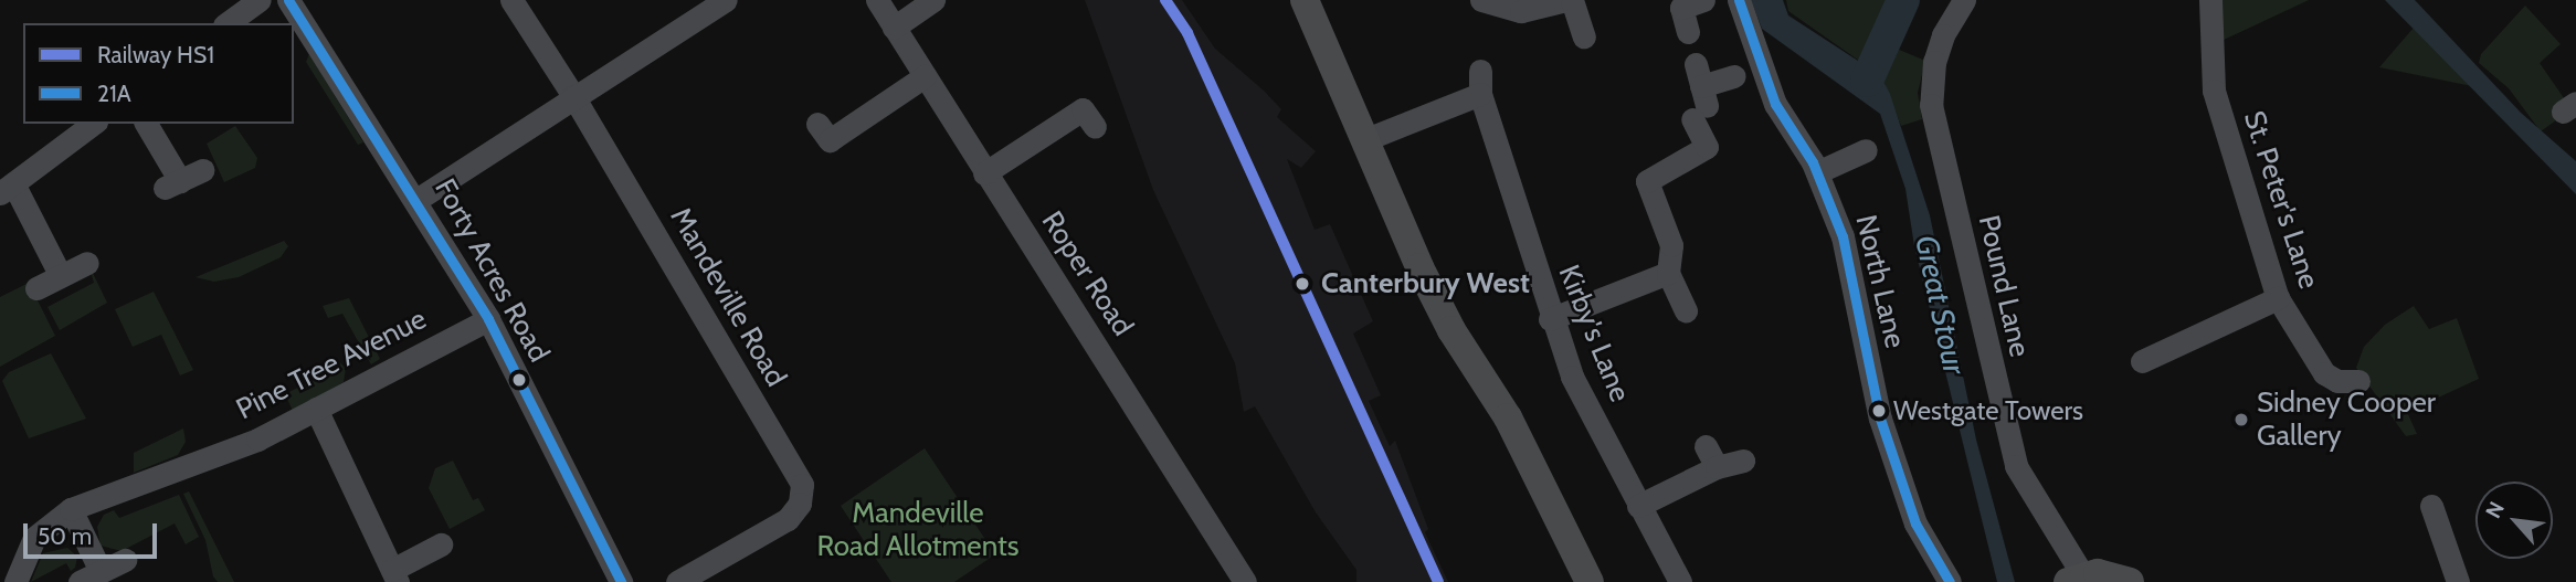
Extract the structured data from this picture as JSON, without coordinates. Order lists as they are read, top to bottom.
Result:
{
  "streets": {
    "street": [
      "St. Peter's Lane",
      "Forty Acres Road",
      "Roper Road",
      "North Lane",
      "Pound Lane",
      "Mandeville Road",
      "Kirby's Lane",
      "Pine Tree Avenue"
    ]
  },
  "crossings": [
    ["Forty Acres Road", "Pine Tree Avenue"]
  ],
  "water": ["Great Stour"],
  "parks": ["Mandeville Road Allotments"],
  "places": ["Canterbury West", "Westgate Towers", "Sidney Cooper Gallery"],
  "lines": ["rail line HS1", "transit line 21A"],
  "legend": ["Railway HS1", "21A"],
  "scale_bar": "50 m",
  "north": "top left"
}
